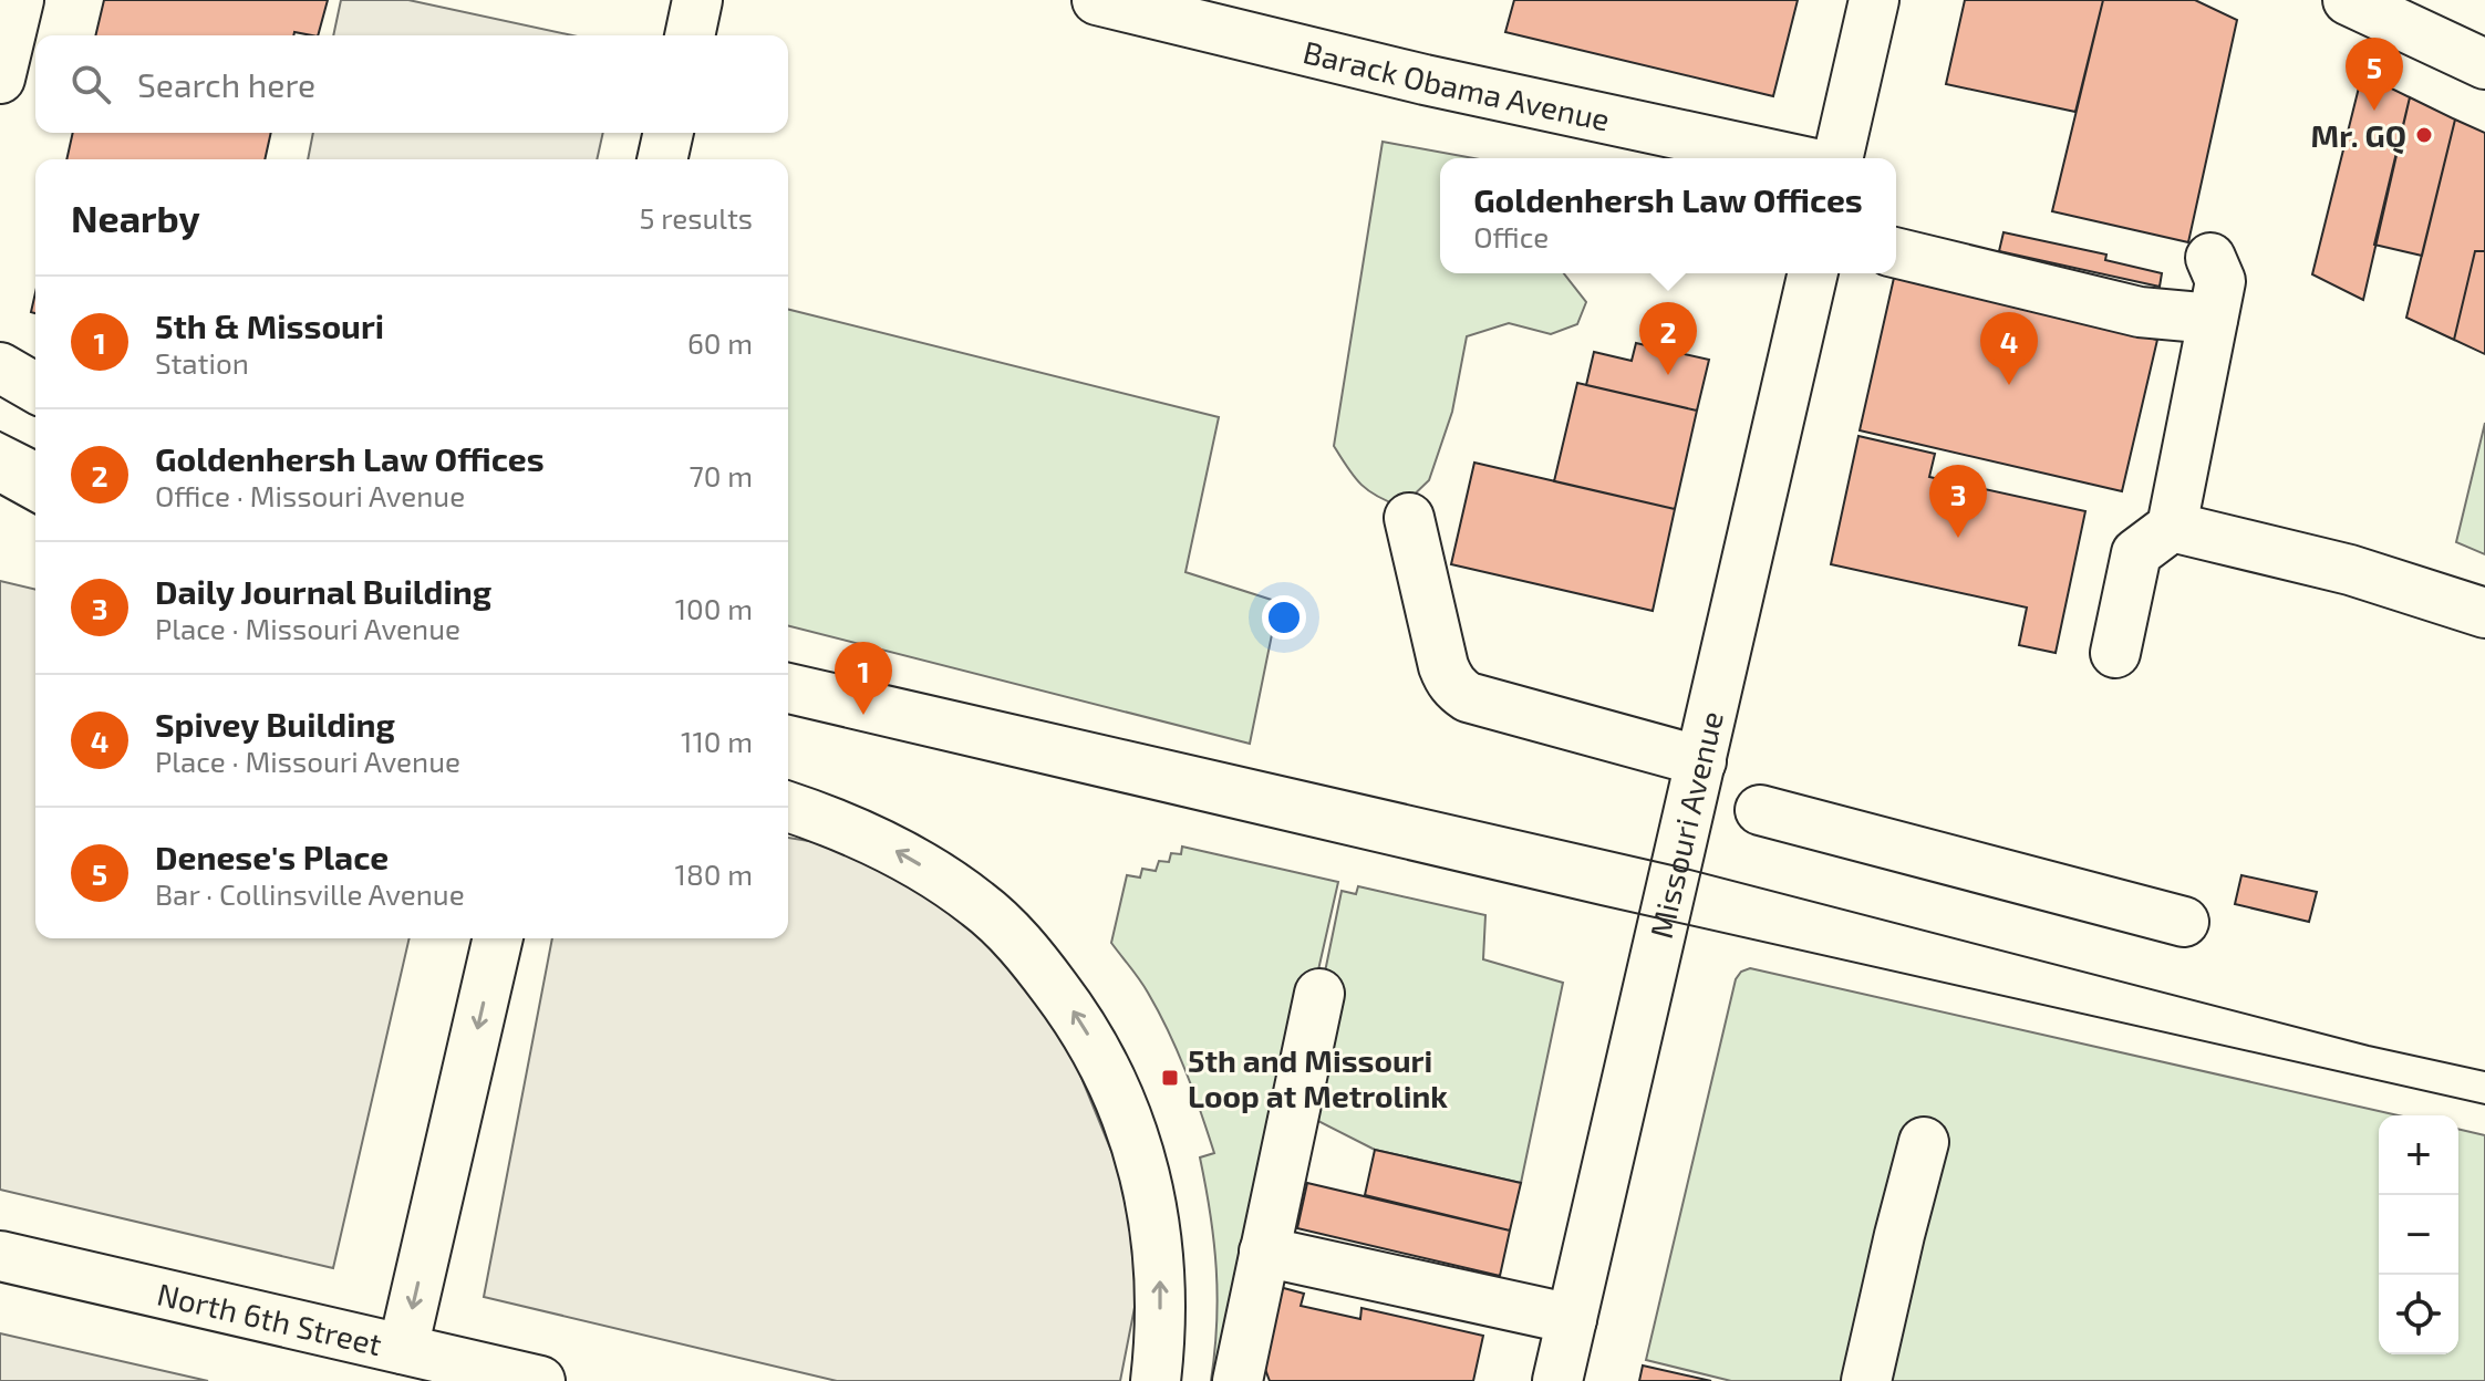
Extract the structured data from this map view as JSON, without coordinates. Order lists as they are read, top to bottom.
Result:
{
  "streets": {
    "main road": ["Barack Obama Avenue", "Missouri Avenue", "North 6th Street"]
  },
  "places": {
    "other": ["Mr. GQ"],
    "transit": ["5th and Missouri Loop at Metrolink"]
  },
  "page": {
    "search": "Search here",
    "pins": [
      "5",
      "2",
      "4",
      "3",
      "1"
    ],
    "popup": ["Goldenhersh Law Offices", "Office"],
    "heading": ["Nearby", "5 results"],
    "list": [
      {
        "mark": "1",
        "name": "5th & Missouri",
        "note": "Station",
        "value": "60 m"
      },
      {
        "mark": "2",
        "name": "Goldenhersh Law Offices",
        "note": "Office · Missouri Avenue",
        "value": "70 m"
      },
      {
        "mark": "3",
        "name": "Daily Journal Building",
        "note": "Place · Missouri Avenue",
        "value": "100 m"
      },
      {
        "mark": "4",
        "name": "Spivey Building",
        "note": "Place · Missouri Avenue",
        "value": "110 m"
      },
      {
        "mark": "5",
        "name": "Denese's Place",
        "note": "Bar · Collinsville Avenue",
        "value": "180 m"
      }
    ],
    "map_buttons": ["+", "−"]
  }
}
